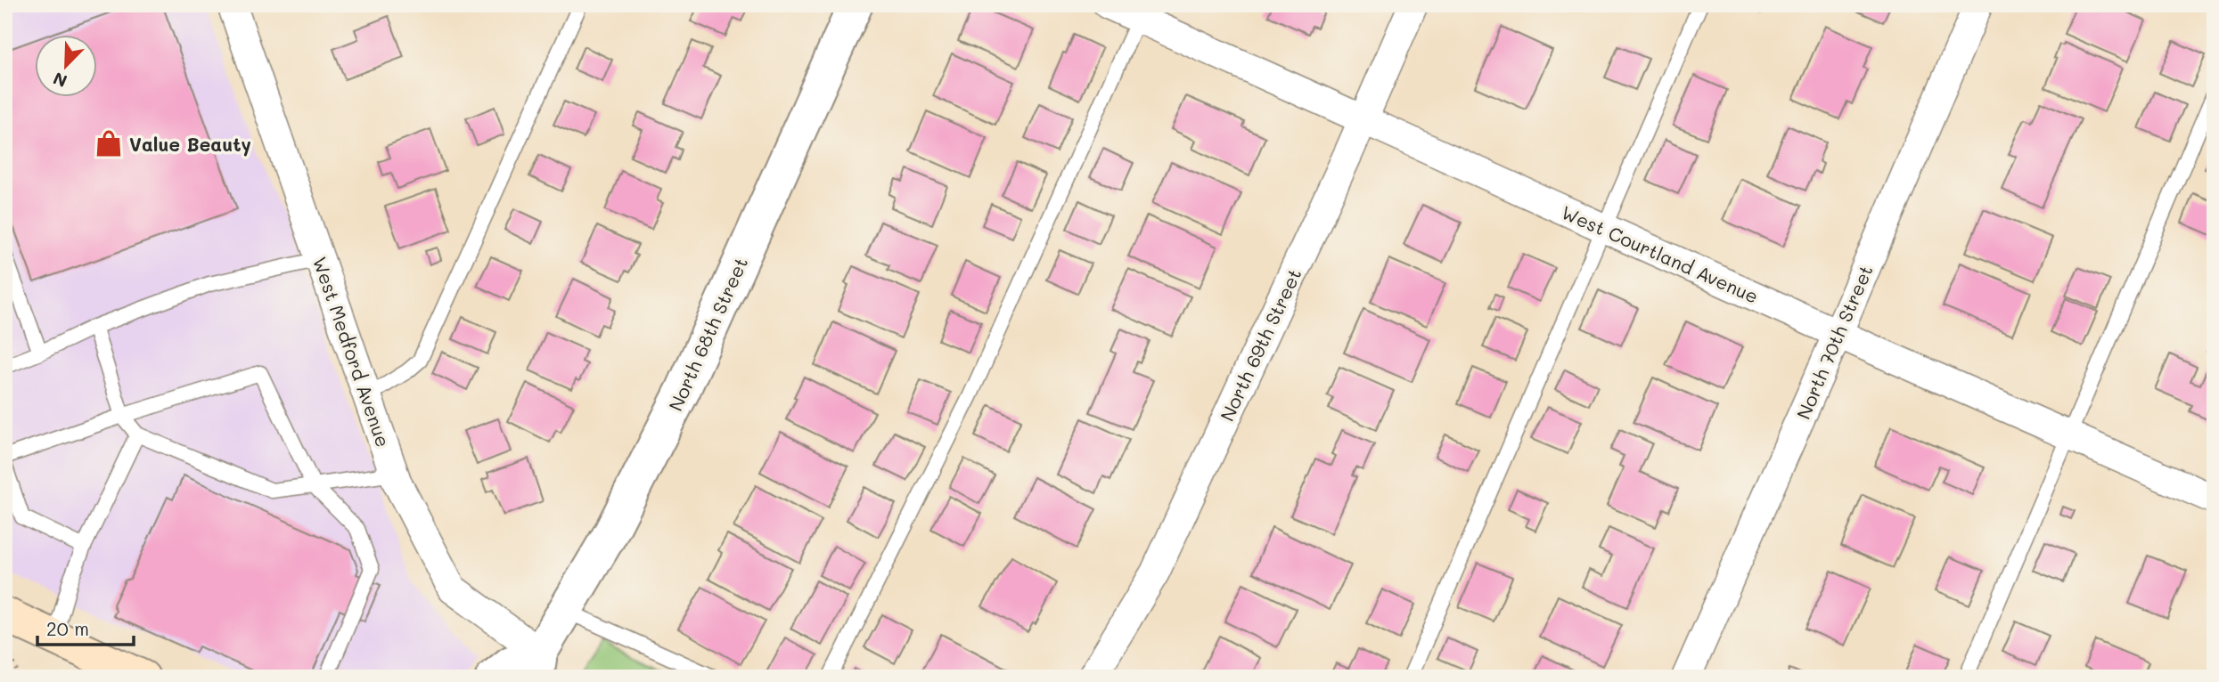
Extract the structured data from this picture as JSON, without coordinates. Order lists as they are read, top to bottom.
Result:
{
  "streets": {
    "street": [
      "West Courtland Avenue",
      "North 68th Street",
      "North 70th Street",
      "North 69th Street",
      "West Medford Avenue"
    ]
  },
  "crossings": [
    ["West Courtland Avenue", "North 70th Street"],
    ["West Courtland Avenue", "North 69th Street"],
    ["North 68th Street", "West Medford Avenue"]
  ],
  "places": {
    "shop": ["Value Beauty"]
  },
  "scale_bar": "20 m",
  "north": "bottom left"
}
